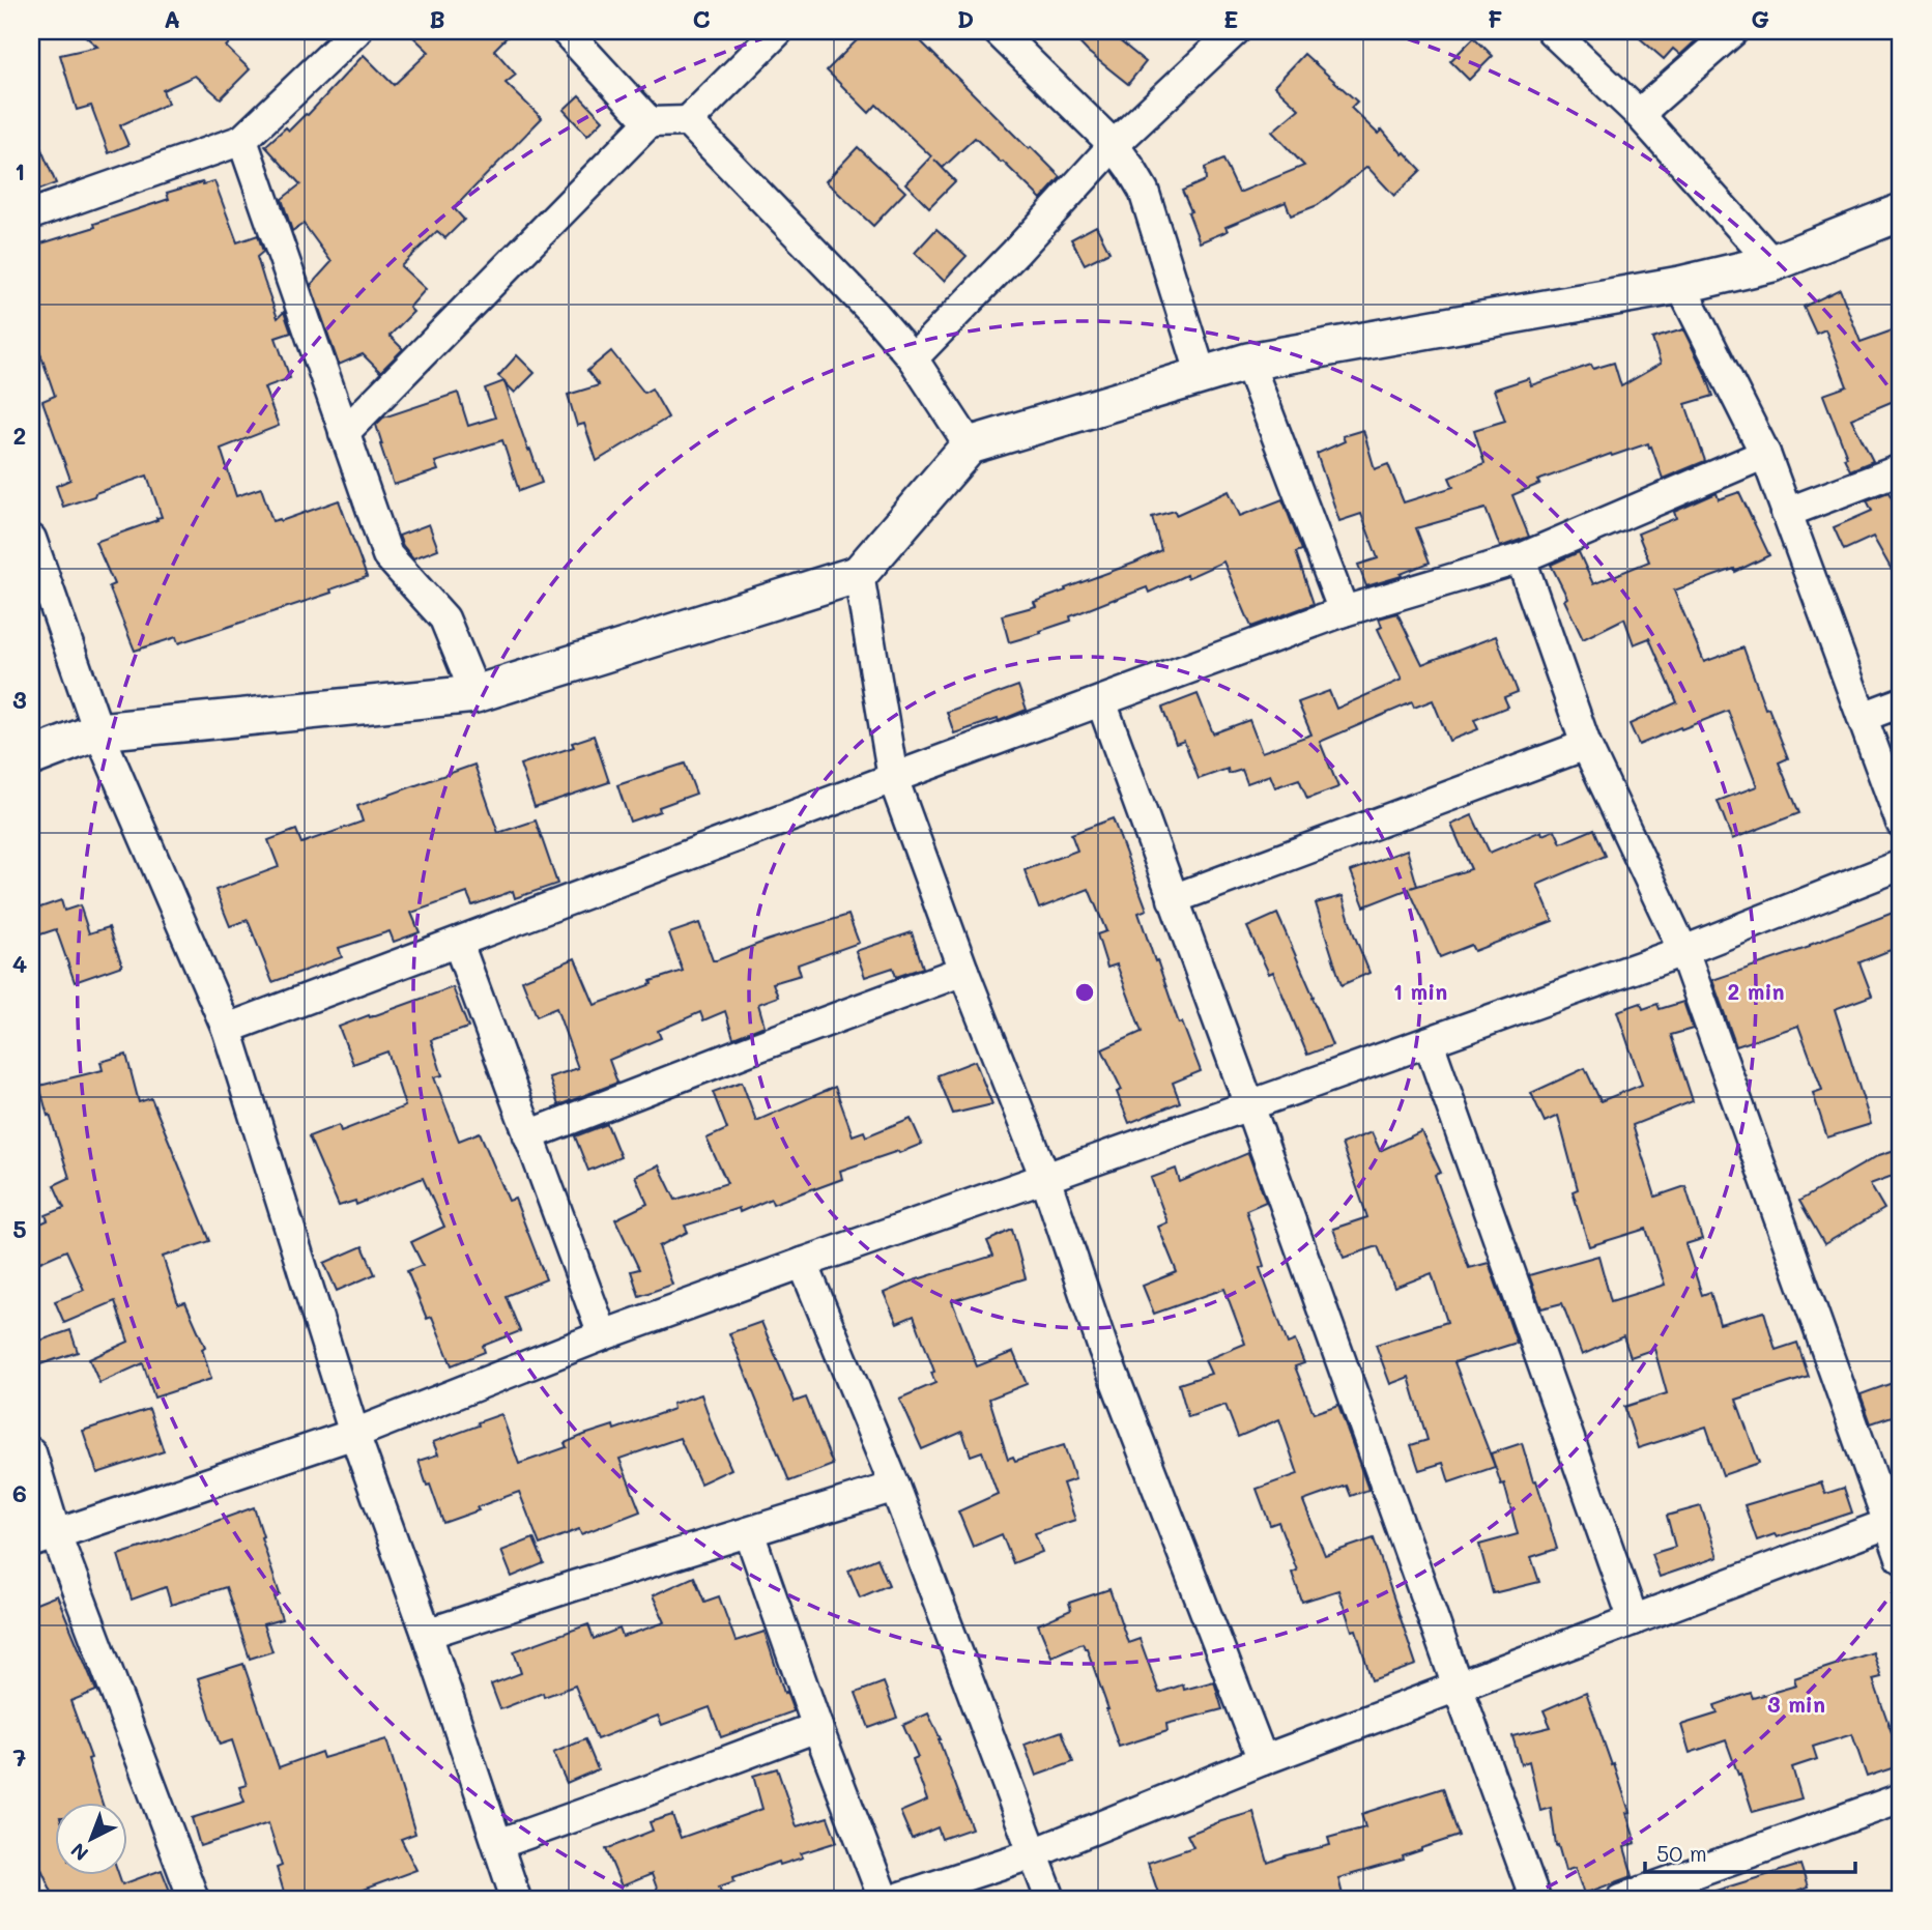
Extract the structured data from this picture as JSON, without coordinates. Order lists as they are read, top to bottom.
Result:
{
  "scale_bar": "50 m",
  "north": "bottom left",
  "grid": {
    "columns": [
      "A",
      "B",
      "C",
      "D",
      "E",
      "F",
      "G"
    ],
    "rows": [
      "1",
      "2",
      "3",
      "4",
      "5",
      "6",
      "7"
    ]
  },
  "rings": ["1 min", "2 min", "3 min"]
}
